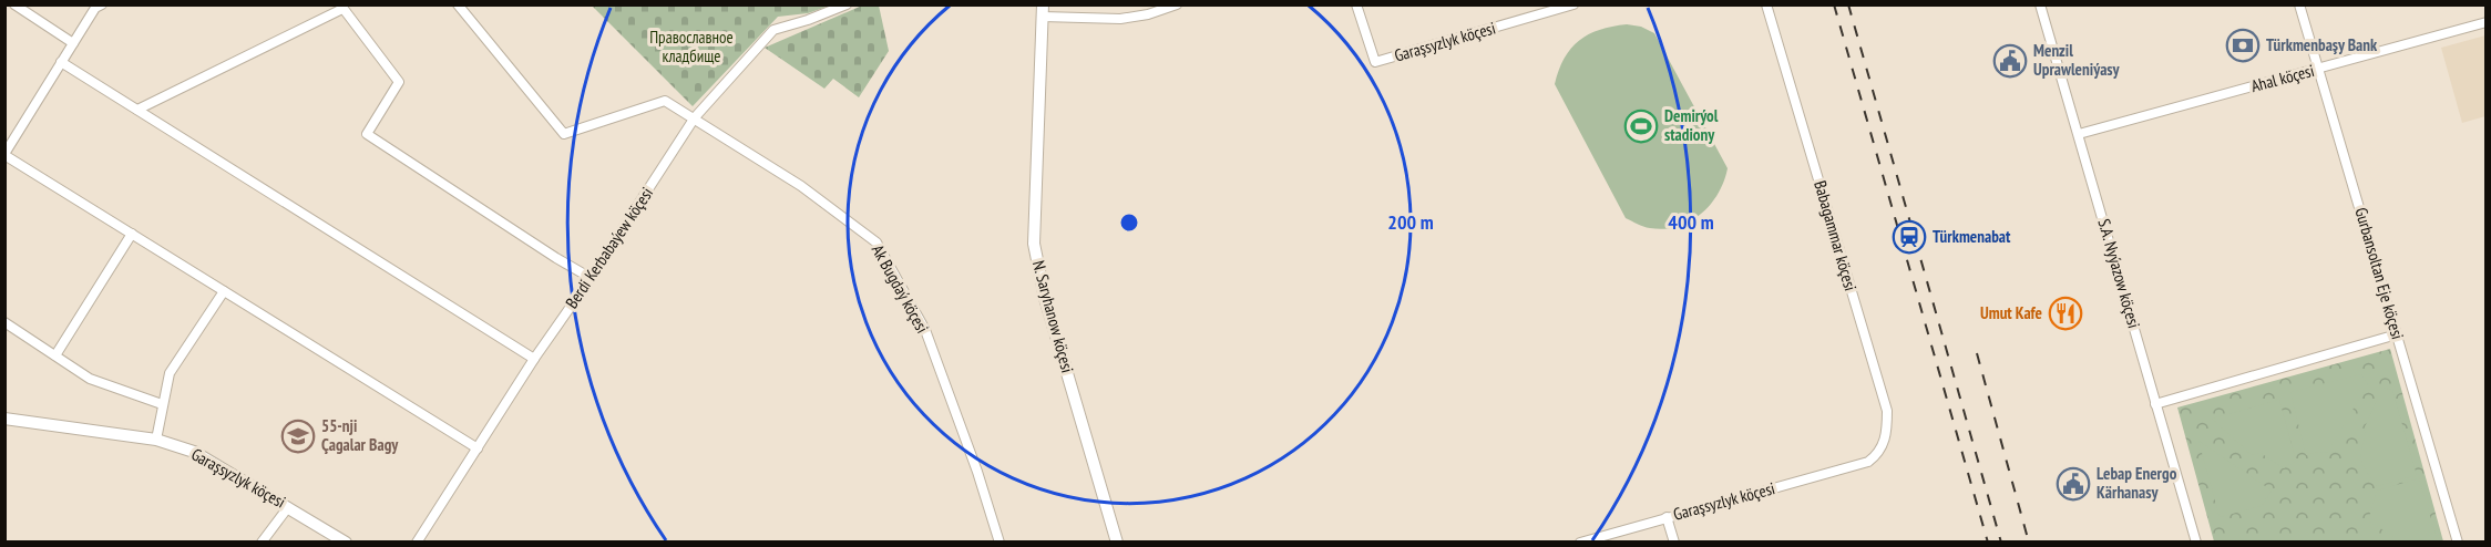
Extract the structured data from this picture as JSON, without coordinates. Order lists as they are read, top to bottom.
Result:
{
  "streets": {
    "main road": ["Garaşsyzlyk köçesi", "N. Saryhanow köçesi"],
    "street": [
      "Ahal köçesi",
      "Babagammar köçesi",
      "Berdi Kerbabaýew köçesi",
      "S.A. Nyýazow köçesi",
      "Gurbansoltan Eje köçesi",
      "Ak Bugdaý köçesi"
    ]
  },
  "crossings": [
    ["Garaşsyzlyk köçesi", "Babagammar köçesi"],
    ["Ahal köçesi", "S.A. Nyýazow köçesi"],
    ["Ahal köçesi", "Gurbansoltan Eje köçesi"],
    ["Berdi Kerbabaýew köçesi", "Ak Bugdaý köçesi"]
  ],
  "parks": ["Православное кладбище"],
  "places": {
    "bank": ["Türkmenbaşy Bank"],
    "public building": ["Menzil Uprawleniýasy", "Lebap Energo Kärhanasy"],
    "sports": ["Demirýol stadiony"],
    "station": ["Türkmenabat"],
    "restaurant": ["Umut Kafe"],
    "school or university": ["55-nji Çagalar Bagy"]
  },
  "rings": ["200 m", "400 m"]
}
